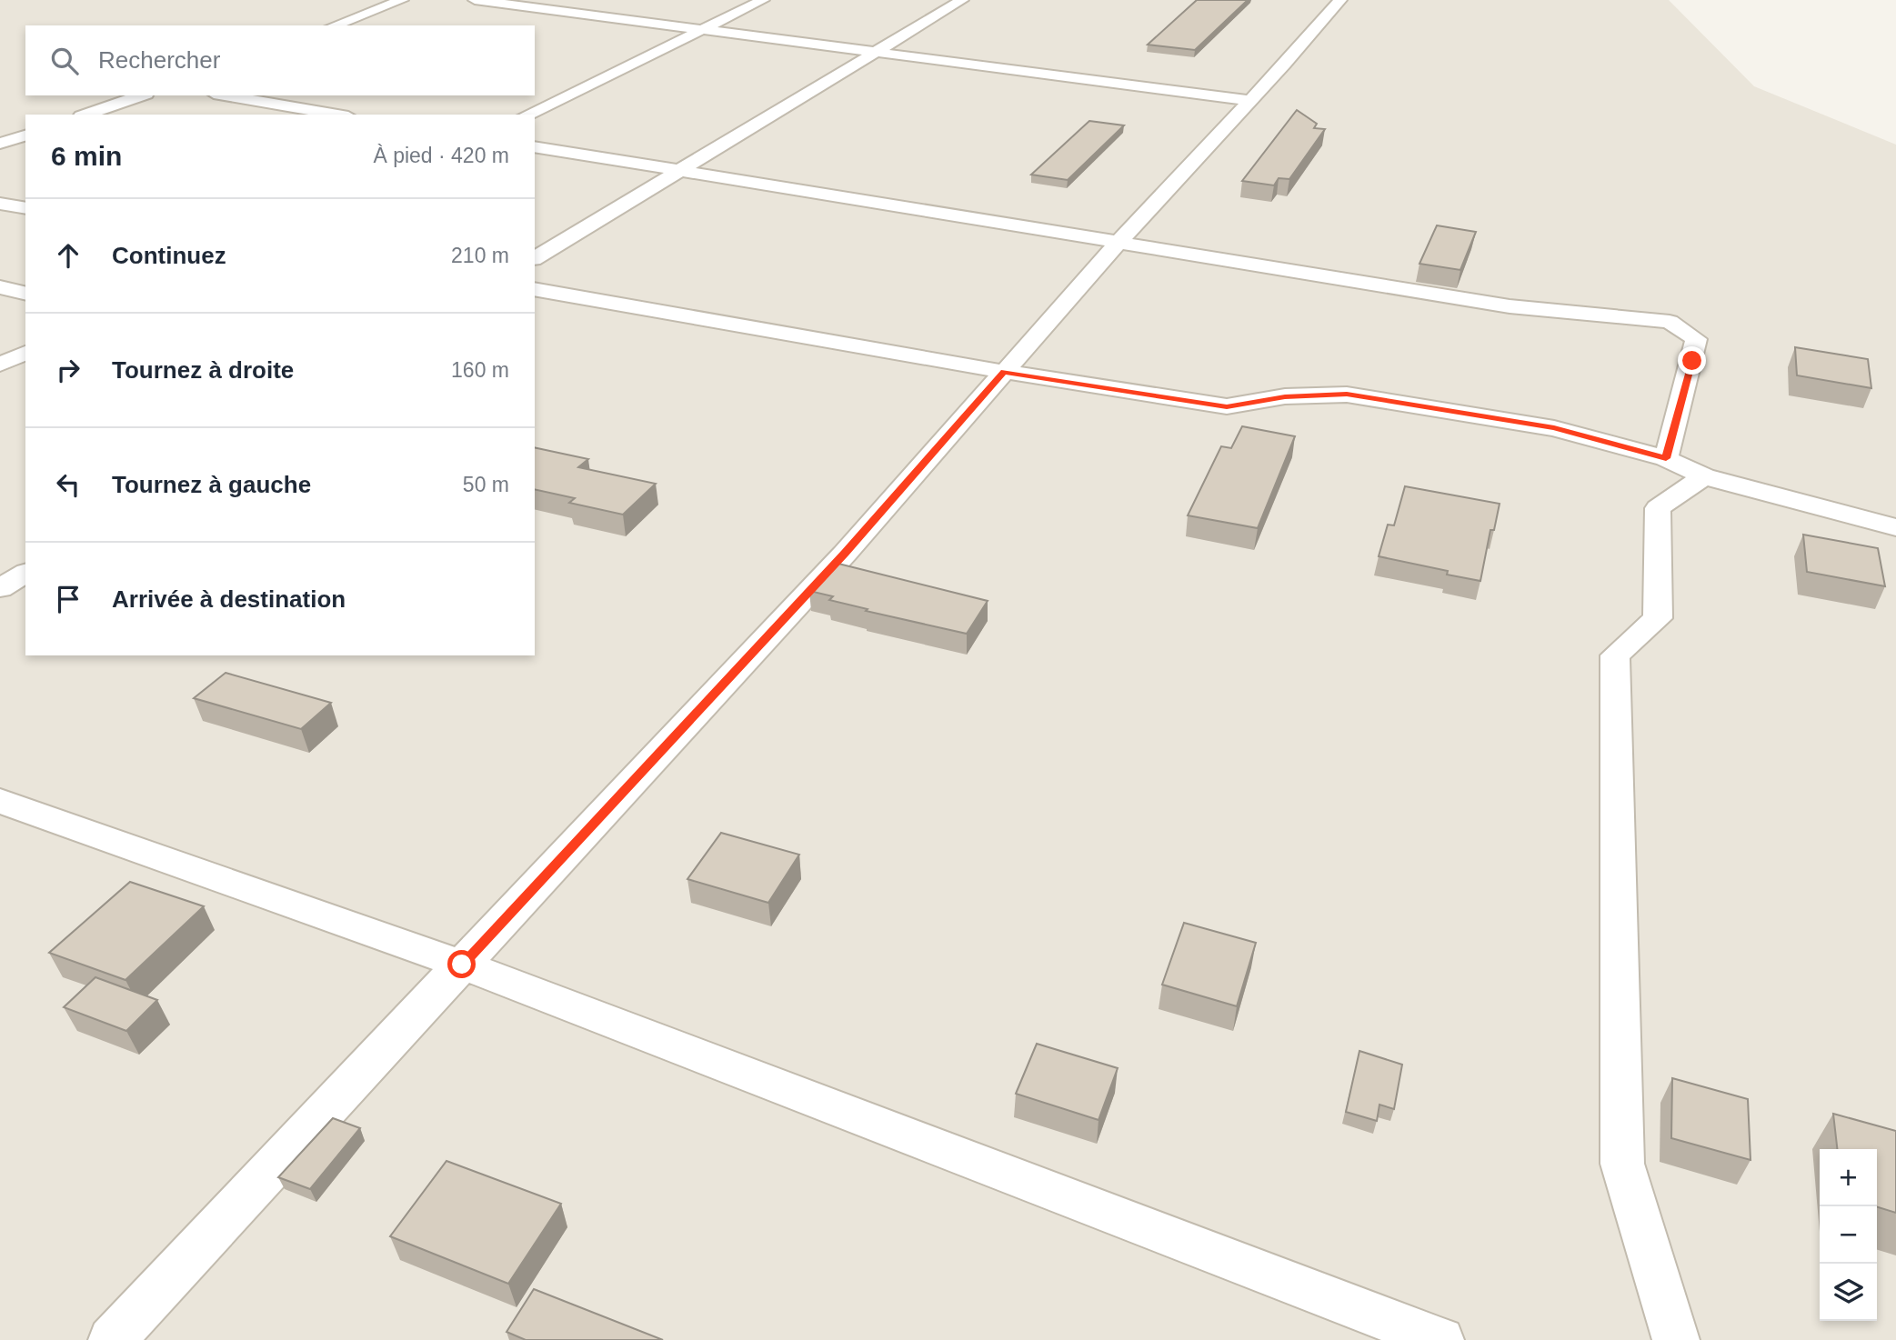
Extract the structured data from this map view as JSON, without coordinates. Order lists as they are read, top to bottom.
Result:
{
  "page": {
    "search": "Rechercher",
    "heading": ["6 min", "À pied · 420 m"],
    "list": [
      ["Continuez", "210 m"],
      ["Tournez à droite", "160 m"],
      ["Tournez à gauche", "50 m"],
      "Arrivée à destination"
    ],
    "map_buttons": ["+", "−"]
  }
}
